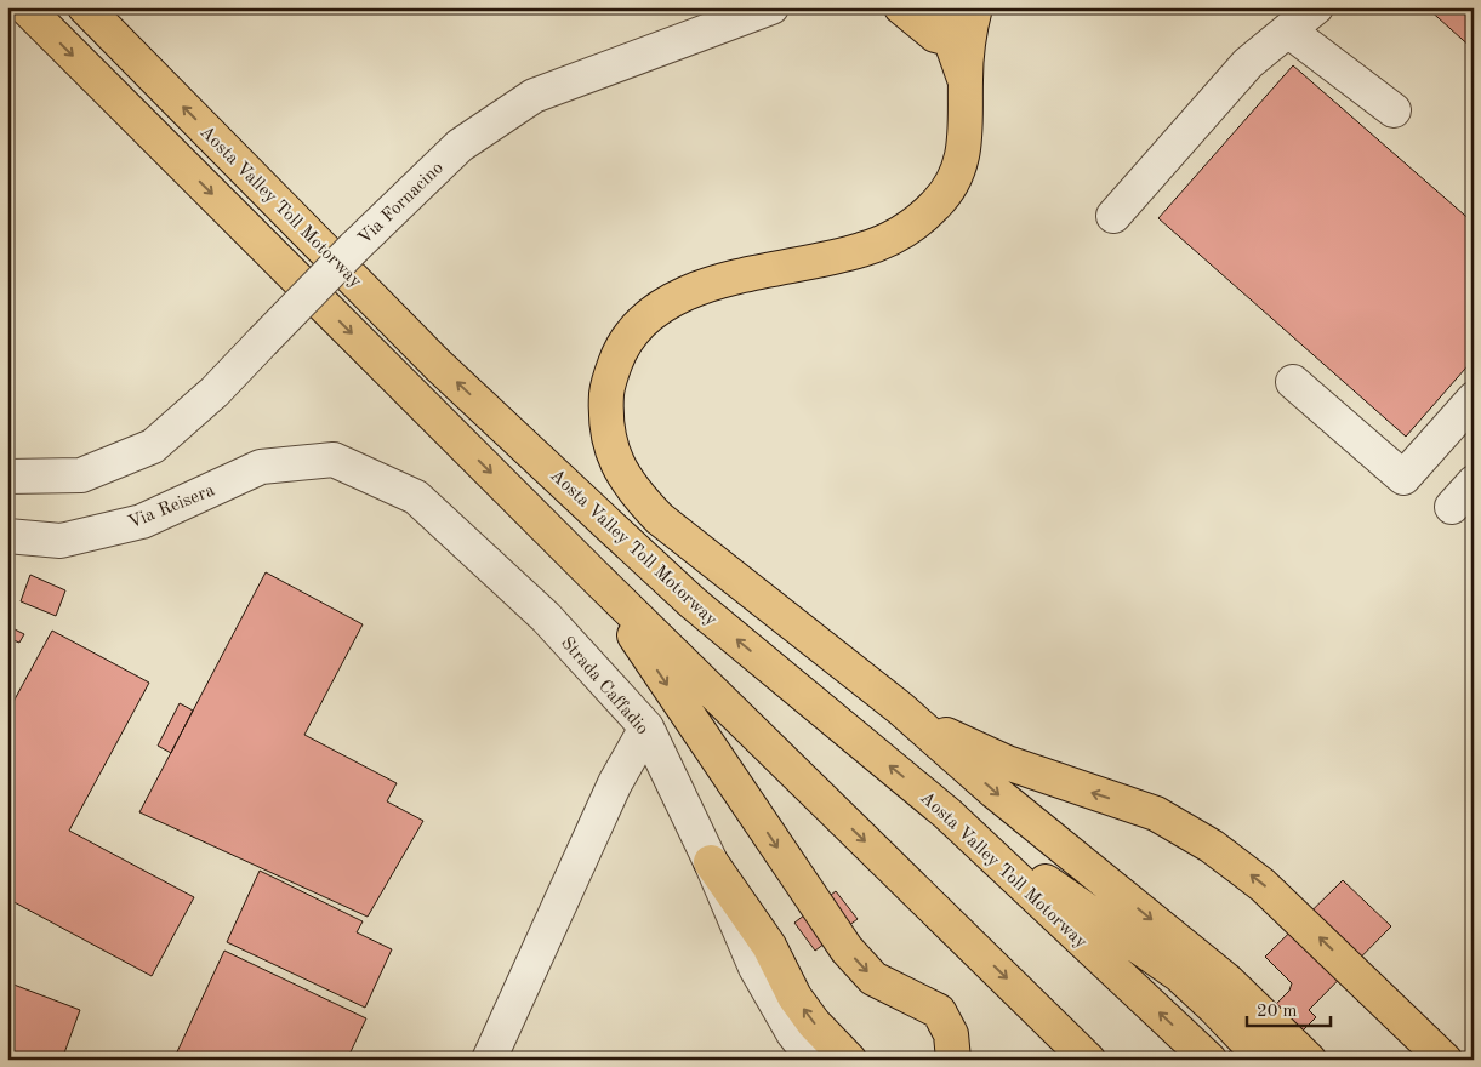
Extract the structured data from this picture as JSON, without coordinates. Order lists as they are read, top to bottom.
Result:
{
  "streets": {
    "highway": ["Aosta Valley Toll Motorway"],
    "street": ["Via Fornacino", "Via Reisera", "Strada Caffadio"]
  },
  "crossings": [
    ["Via Reisera", "Strada Caffadio"]
  ],
  "scale_bar": "20 m"
}
